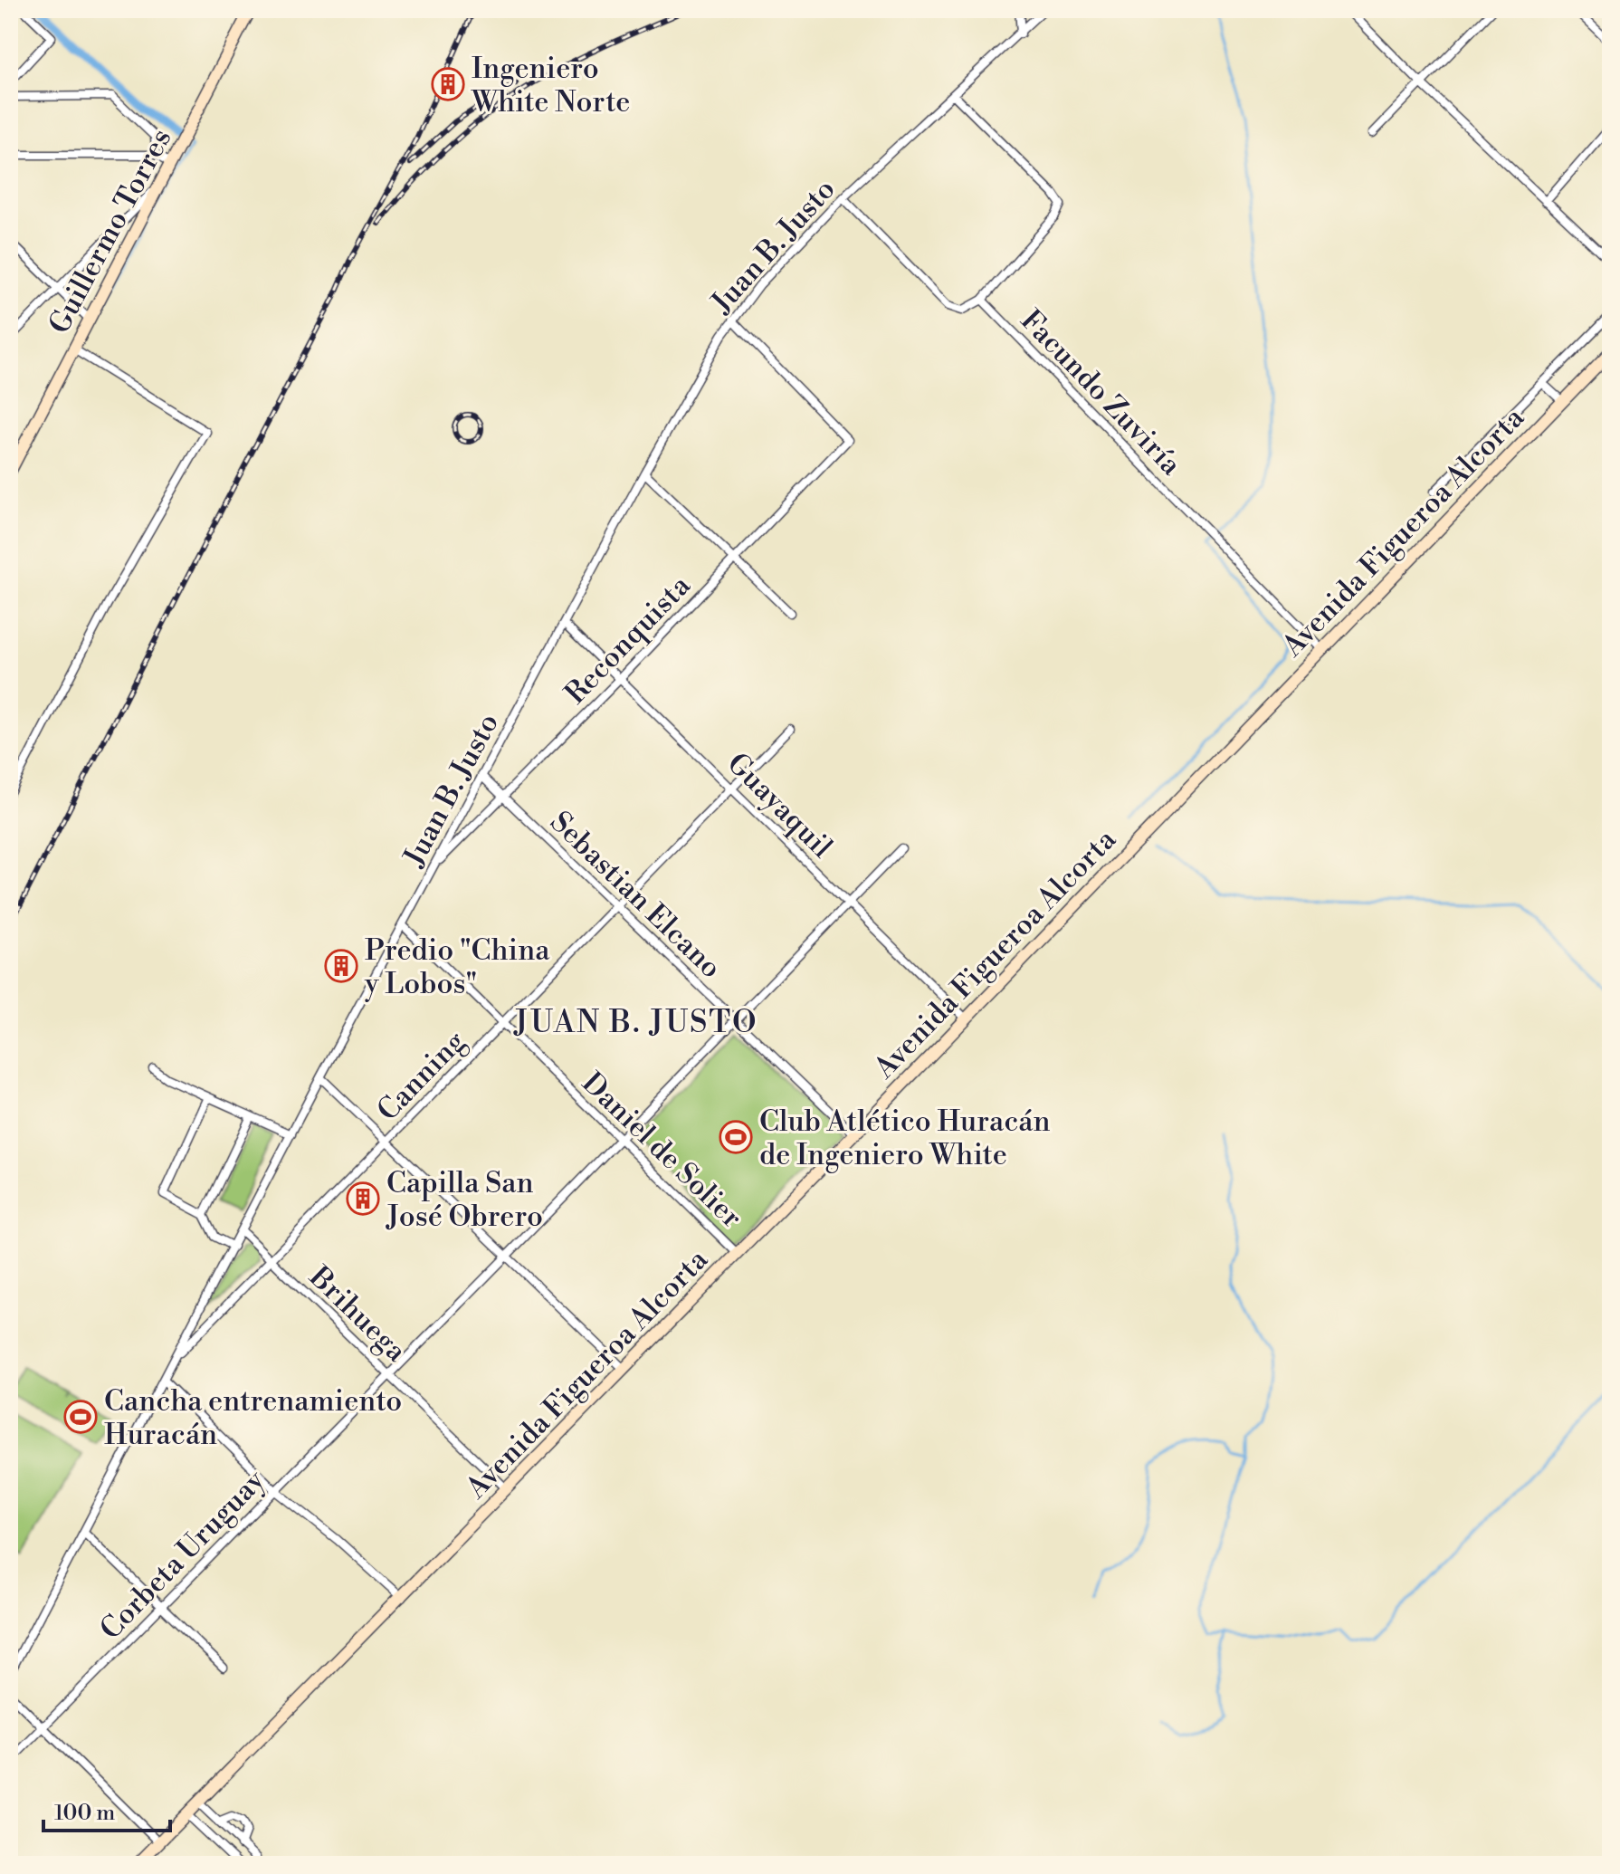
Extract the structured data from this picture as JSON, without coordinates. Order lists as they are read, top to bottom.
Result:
{
  "streets": {
    "main road": ["Guillermo Torres", "Avenida Figueroa Alcorta"],
    "street": [
      "Juan B. Justo",
      "Facundo Zuviría",
      "Reconquista",
      "Guayaquil",
      "Sebastian Elcano",
      "Canning",
      "Daniel de Solier",
      "Brihuega",
      "Corbeta Uruguay"
    ]
  },
  "crossings": [
    ["Juan B. Justo", "Facundo Zuviría"],
    ["Juan B. Justo", "Reconquista"],
    ["Juan B. Justo", "Guayaquil"],
    ["Juan B. Justo", "Sebastian Elcano"],
    ["Juan B. Justo", "Canning"],
    ["Juan B. Justo", "Daniel de Solier"],
    ["Juan B. Justo", "Brihuega"],
    ["Facundo Zuviría", "Avenida Figueroa Alcorta"],
    ["Avenida Figueroa Alcorta", "Guayaquil"],
    ["Avenida Figueroa Alcorta", "Sebastian Elcano"],
    ["Avenida Figueroa Alcorta", "Daniel de Solier"],
    ["Avenida Figueroa Alcorta", "Brihuega"],
    ["Reconquista", "Guayaquil"],
    ["Reconquista", "Sebastian Elcano"],
    ["Guayaquil", "Canning"],
    ["Guayaquil", "Corbeta Uruguay"],
    ["Sebastian Elcano", "Canning"],
    ["Sebastian Elcano", "Corbeta Uruguay"],
    ["Canning", "Daniel de Solier"],
    ["Canning", "Brihuega"],
    ["Daniel de Solier", "Corbeta Uruguay"],
    ["Brihuega", "Corbeta Uruguay"]
  ],
  "districts": ["JUAN B. JUSTO"],
  "places": {
    "building": ["Ingeniero White Norte", "Predio \"China y Lobos\"", "Capilla San José Obrero"],
    "sports": ["Club Atlético Huracán de Ingeniero White", "Cancha entrenamiento Huracán"]
  },
  "scale_bar": "100 m"
}
